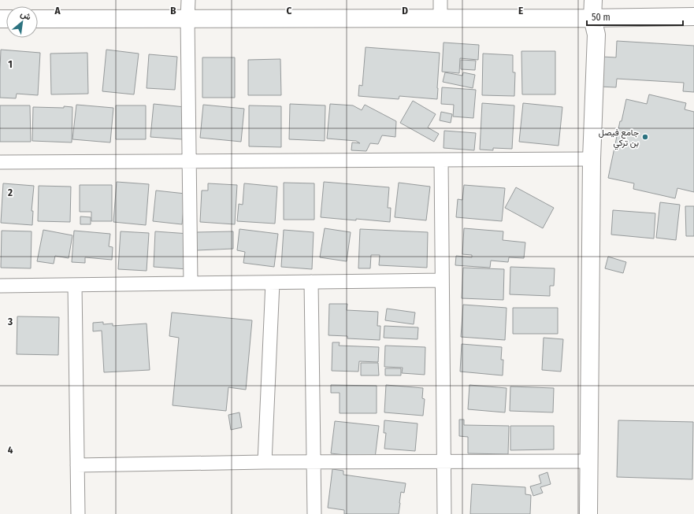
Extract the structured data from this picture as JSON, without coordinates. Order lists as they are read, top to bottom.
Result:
{
  "places": ["جامع فيصل بن تركي"],
  "scale_bar": "50 m",
  "north": "top right",
  "grid": {
    "columns": [
      "A",
      "B",
      "C",
      "D",
      "E"
    ],
    "rows": [
      "1",
      "2",
      "3",
      "4"
    ]
  }
}
